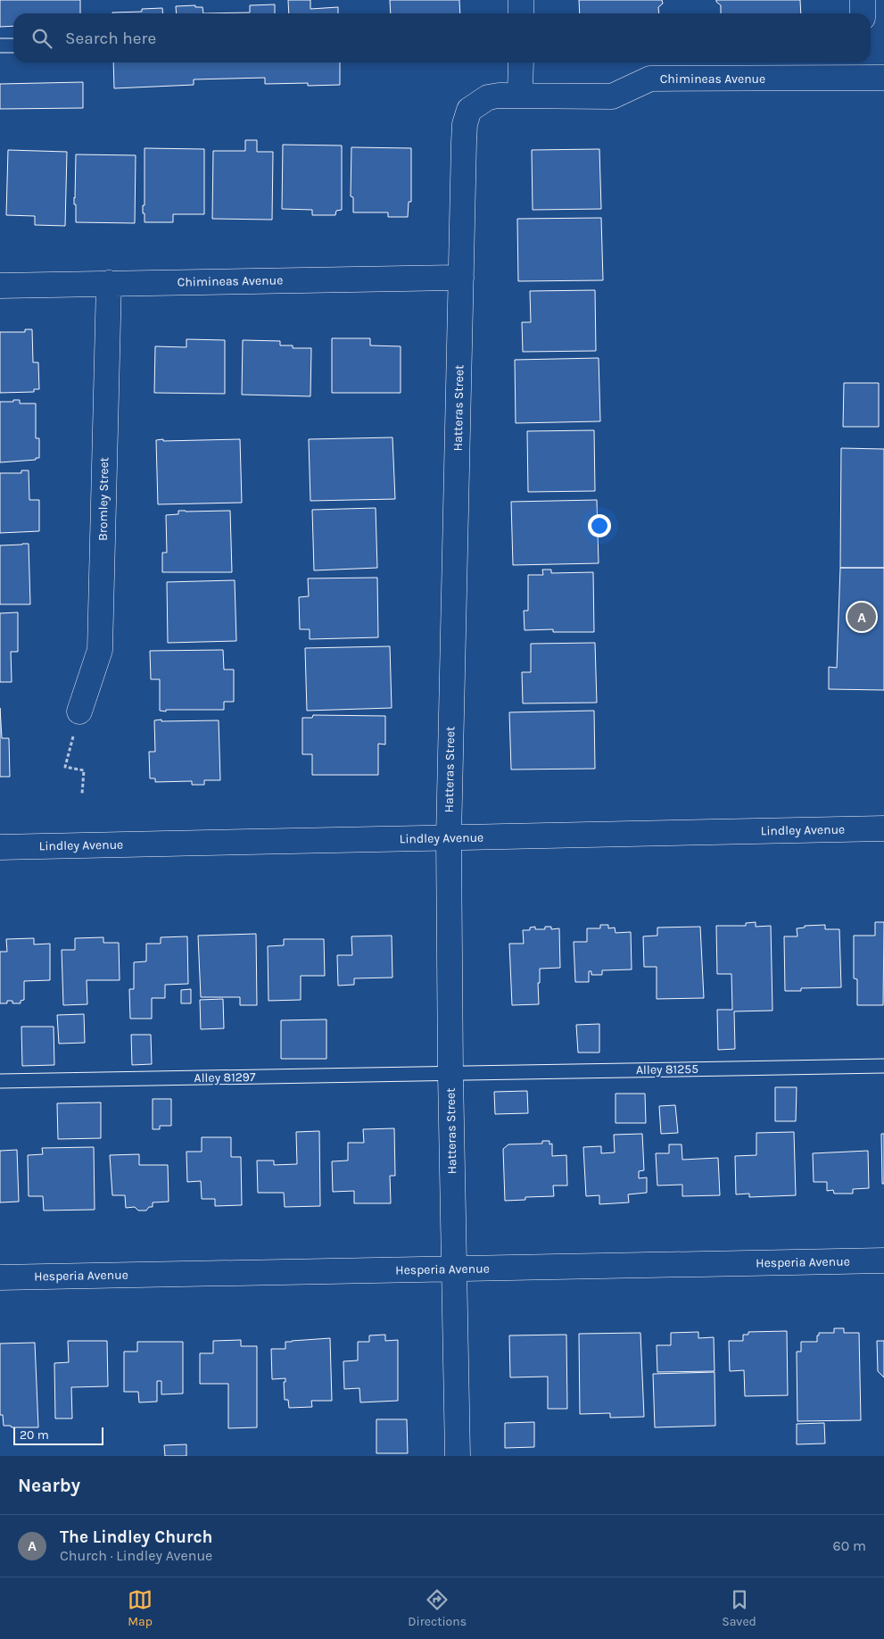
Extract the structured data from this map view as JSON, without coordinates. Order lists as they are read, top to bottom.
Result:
{
  "streets": {
    "street": [
      "Chimineas Avenue",
      "Hatteras Street",
      "Bromley Street",
      "Lindley Avenue",
      "Hesperia Avenue"
    ],
    "lane": ["Alley 81255", "Alley 81297"]
  },
  "crossings": [
    ["Chimineas Avenue", "Hatteras Street"],
    ["Chimineas Avenue", "Bromley Street"],
    ["Hatteras Street", "Lindley Avenue"],
    ["Hatteras Street", "Alley 81255"],
    ["Hatteras Street", "Alley 81297"],
    ["Hatteras Street", "Hesperia Avenue"],
    ["Alley 81255", "Alley 81297"]
  ],
  "scale_bar": "20 m",
  "page": {
    "search": "Search here",
    "pins": "A",
    "scale": "20 m",
    "heading": "Nearby",
    "list": [
      {
        "mark": "A",
        "name": "The Lindley Church",
        "note": "Church · Lindley Avenue",
        "value": "60 m"
      }
    ],
    "nav": ["Map", "Directions", "Saved"]
  }
}
